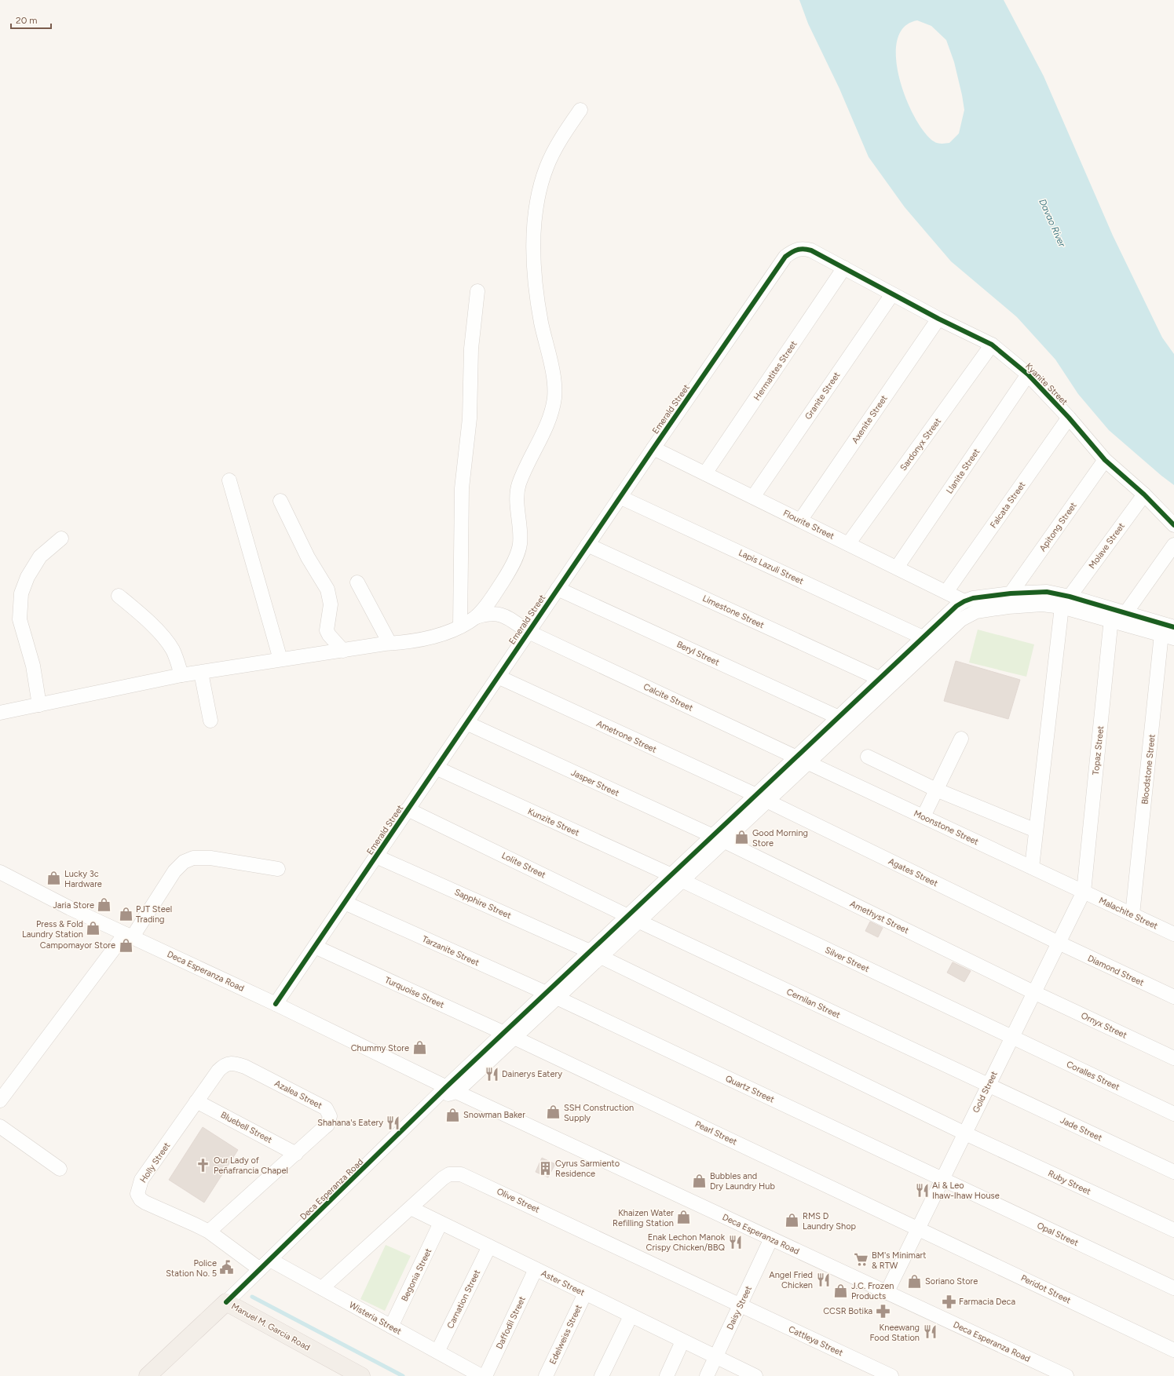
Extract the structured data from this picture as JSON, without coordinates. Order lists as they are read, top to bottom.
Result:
{
  "streets": {
    "main road": ["Manuel M. Garcia Road"],
    "street": [
      "Hermatites Street",
      "Kyanite Street",
      "Granite Street",
      "Emerald Street",
      "Axenite Street",
      "Sardonyx Street",
      "Llanite Street",
      "Falcata Street",
      "Flourite Street",
      "Apitong Street",
      "Molave Street",
      "Lapis Lazuli Street",
      "Limestone Street",
      "Beryl Street",
      "Calcite Street",
      "Ametrone Street",
      "Topaz Street",
      "Bloodstone Street",
      "Jasper Street",
      "Kunzite Street",
      "Moonstone Street",
      "Lolite Street",
      "Agates Street",
      "Sapphire Street",
      "Malachite Street",
      "Amethyst Street",
      "Tarzanite Street",
      "Silver Street",
      "Diamond Street",
      "Deca Esperanza Road",
      "Turquoise Street",
      "Cernilan Street",
      "Ornyx Street",
      "Coralles Street",
      "Quartz Street",
      "Gold Street",
      "Azalea Street",
      "Bluebell Street",
      "Jade Street",
      "Pearl Street",
      "Holly Street",
      "Ruby Street",
      "Olive Street",
      "Opal Street",
      "Begonia Street",
      "Aster Street",
      "Peridot Street",
      "Carnation Street",
      "Daisy Street",
      "Wisteria Street",
      "Daffodil Street",
      "Edelweiss Street",
      "Cattleya Street"
    ]
  },
  "crossings": [
    ["Hermatites Street", "Kyanite Street"],
    ["Hermatites Street", "Flourite Street"],
    ["Kyanite Street", "Granite Street"],
    ["Kyanite Street", "Emerald Street"],
    ["Kyanite Street", "Axenite Street"],
    ["Kyanite Street", "Sardonyx Street"],
    ["Kyanite Street", "Llanite Street"],
    ["Kyanite Street", "Falcata Street"],
    ["Kyanite Street", "Apitong Street"],
    ["Kyanite Street", "Molave Street"],
    ["Granite Street", "Flourite Street"],
    ["Emerald Street", "Flourite Street"],
    ["Emerald Street", "Lapis Lazuli Street"],
    ["Emerald Street", "Limestone Street"],
    ["Emerald Street", "Beryl Street"],
    ["Emerald Street", "Calcite Street"],
    ["Emerald Street", "Ametrone Street"],
    ["Emerald Street", "Jasper Street"],
    ["Emerald Street", "Kunzite Street"],
    ["Emerald Street", "Lolite Street"],
    ["Emerald Street", "Sapphire Street"],
    ["Emerald Street", "Tarzanite Street"],
    ["Emerald Street", "Deca Esperanza Road"],
    ["Emerald Street", "Turquoise Street"],
    ["Axenite Street", "Flourite Street"],
    ["Sardonyx Street", "Flourite Street"],
    ["Llanite Street", "Flourite Street"],
    ["Falcata Street", "Flourite Street"],
    ["Calcite Street", "Moonstone Street"],
    ["Ametrone Street", "Agates Street"],
    ["Topaz Street", "Moonstone Street"],
    ["Topaz Street", "Malachite Street"],
    ["Topaz Street", "Gold Street"],
    ["Bloodstone Street", "Malachite Street"],
    ["Jasper Street", "Amethyst Street"],
    ["Kunzite Street", "Silver Street"],
    ["Moonstone Street", "Malachite Street"],
    ["Moonstone Street", "Gold Street"],
    ["Lolite Street", "Cernilan Street"],
    ["Agates Street", "Diamond Street"],
    ["Agates Street", "Gold Street"],
    ["Sapphire Street", "Gold Street"],
    ["Sapphire Street", "Ruby Street"],
    ["Malachite Street", "Gold Street"],
    ["Amethyst Street", "Ornyx Street"],
    ["Amethyst Street", "Gold Street"],
    ["Tarzanite Street", "Quartz Street"],
    ["Silver Street", "Coralles Street"],
    ["Silver Street", "Gold Street"],
    ["Diamond Street", "Gold Street"],
    ["Deca Esperanza Road", "Gold Street"],
    ["Deca Esperanza Road", "Holly Street"],
    ["Deca Esperanza Road", "Daisy Street"],
    ["Deca Esperanza Road", "Wisteria Street"],
    ["Deca Esperanza Road", "Manuel M. Garcia Road"],
    ["Turquoise Street", "Pearl Street"],
    ["Cernilan Street", "Gold Street"],
    ["Cernilan Street", "Jade Street"],
    ["Ornyx Street", "Gold Street"],
    ["Coralles Street", "Gold Street"],
    ["Quartz Street", "Gold Street"],
    ["Quartz Street", "Opal Street"],
    ["Gold Street", "Jade Street"],
    ["Gold Street", "Pearl Street"],
    ["Gold Street", "Ruby Street"],
    ["Gold Street", "Opal Street"],
    ["Gold Street", "Peridot Street"],
    ["Azalea Street", "Bluebell Street"],
    ["Azalea Street", "Holly Street"],
    ["Bluebell Street", "Holly Street"],
    ["Pearl Street", "Peridot Street"],
    ["Holly Street", "Wisteria Street"],
    ["Olive Street", "Aster Street"],
    ["Olive Street", "Daisy Street"],
    ["Olive Street", "Wisteria Street"],
    ["Olive Street", "Cattleya Street"],
    ["Begonia Street", "Aster Street"],
    ["Begonia Street", "Wisteria Street"],
    ["Aster Street", "Carnation Street"],
    ["Aster Street", "Daisy Street"],
    ["Aster Street", "Daffodil Street"],
    ["Aster Street", "Edelweiss Street"],
    ["Carnation Street", "Wisteria Street"],
    ["Daisy Street", "Cattleya Street"]
  ],
  "water": ["Davao River"],
  "places": {
    "shop": [
      "Good Morning Store",
      "Lucky 3c Hardware",
      "Jaria Store",
      "PJT Steel Trading",
      "Press & Fold Laundry Station",
      "Campomayor Store",
      "Chummy Store",
      "SSH Construction Supply",
      "Snowman Baker",
      "Bubbles and Dry Laundry Hub",
      "Khaizen Water Refilling Station",
      "RMS D Laundry Shop",
      "Soriano Store",
      "J.C. Frozen Products"
    ],
    "restaurant": [
      "Dainerys Eatery",
      "Shahana's Eatery",
      "Ai & Leo Ihaw-Ihaw House",
      "Enak Lechon Manok Crispy Chicken/BBQ",
      "Angel Fried Chicken",
      "Kneewang Food Station"
    ],
    "church": ["Our Lady of Peñafrancia Chapel"],
    "building": ["Cyrus Sarmiento Residence"],
    "supermarket": ["BM's Minimart & RTW"],
    "public building": ["Police Station No. 5"],
    "pharmacy": ["Farmacia Deca", "CCSR Botika"]
  },
  "scale_bar": "20 m"
}
